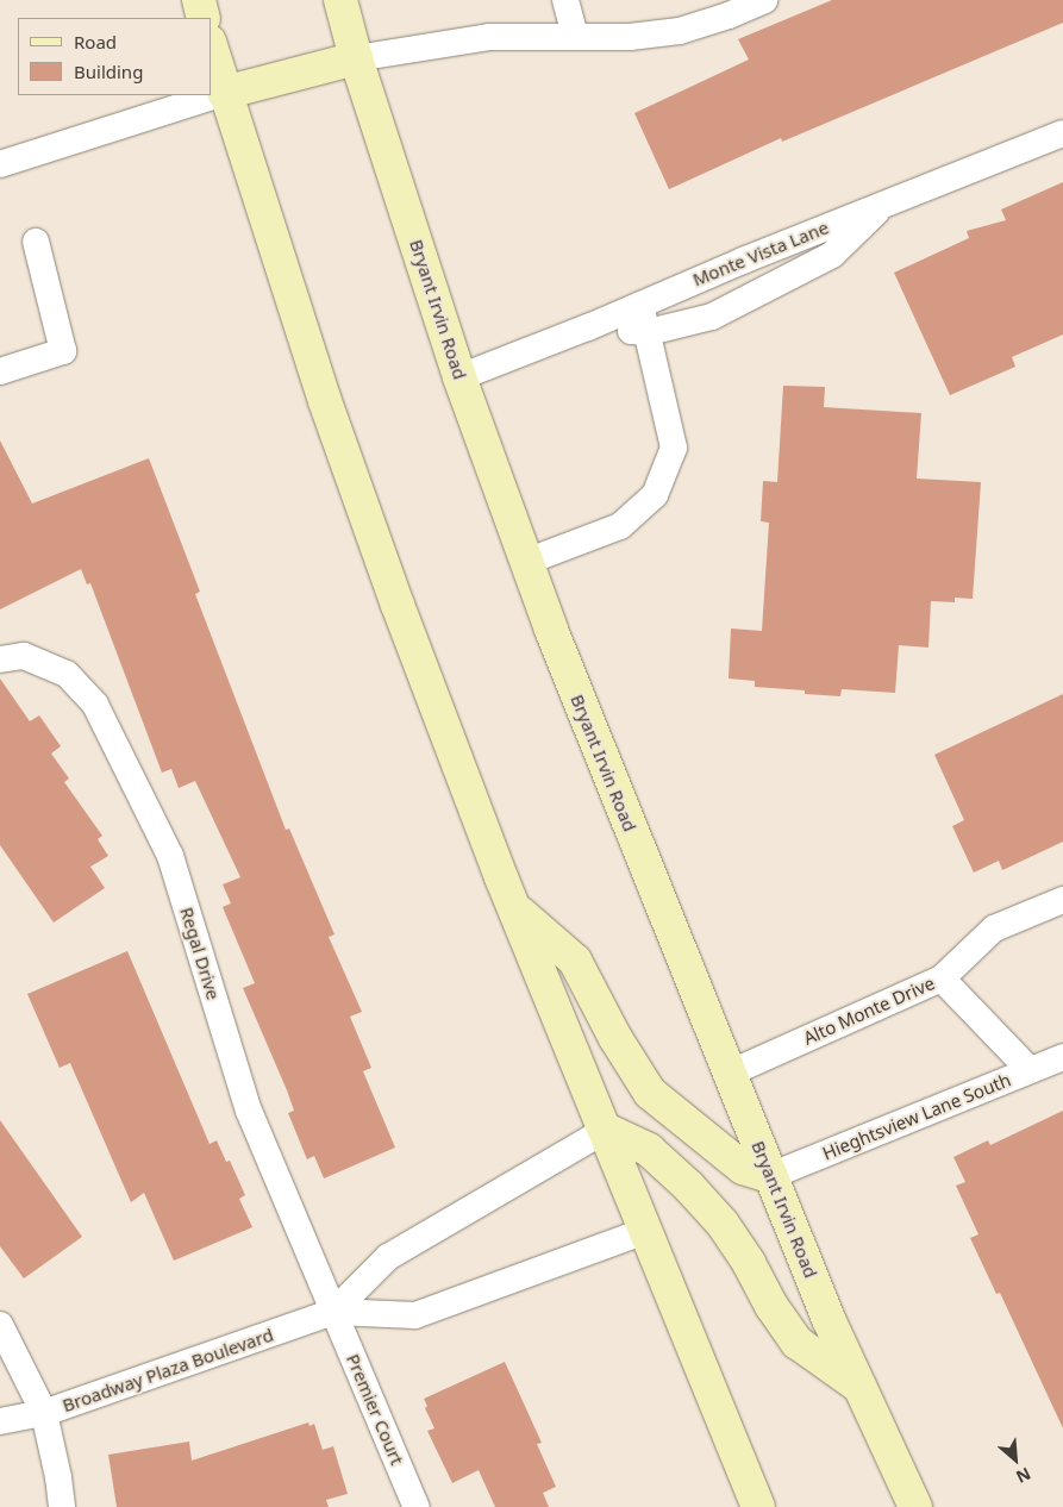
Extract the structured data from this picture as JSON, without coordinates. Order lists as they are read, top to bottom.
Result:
{
  "streets": {
    "main road": ["Bryant Irvin Road"],
    "lane": [
      "Monte Vista Lane",
      "Regal Drive",
      "Alto Monte Drive",
      "Hieghtsview Lane South",
      "Broadway Plaza Boulevard",
      "Premier Court"
    ]
  },
  "crossings": [
    ["Monte Vista Lane", "Bryant Irvin Road"],
    ["Bryant Irvin Road", "Alto Monte Drive"],
    ["Bryant Irvin Road", "Hieghtsview Lane South"],
    ["Regal Drive", "Broadway Plaza Boulevard"],
    ["Regal Drive", "Premier Court"],
    ["Broadway Plaza Boulevard", "Premier Court"]
  ],
  "legend": ["Road", "Building"],
  "north": "bottom right"
}
